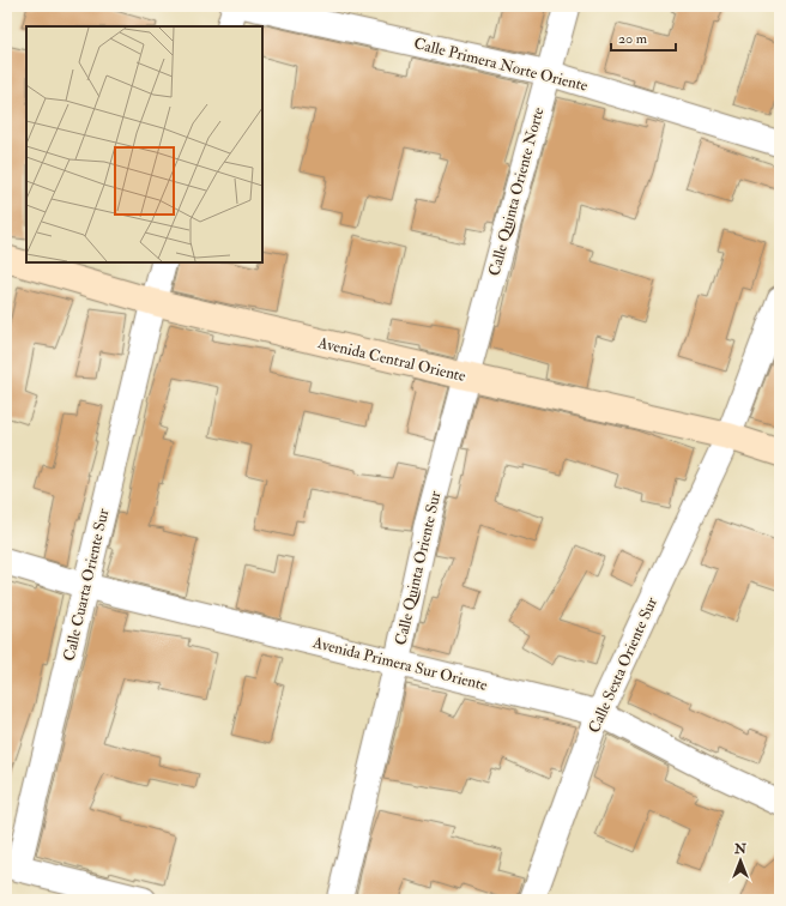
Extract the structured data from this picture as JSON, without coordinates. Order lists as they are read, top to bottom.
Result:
{
  "streets": {
    "street": [
      "Calle Primera Norte Oriente",
      "Calle Quinta Oriente Norte",
      "Avenida Central Oriente",
      "Calle Quinta Oriente Sur",
      "Calle Cuarta Oriente Sur",
      "Avenida Primera Sur Oriente",
      "Calle Sexta Oriente Sur"
    ]
  },
  "crossings": [
    ["Calle Primera Norte Oriente", "Calle Quinta Oriente Norte"],
    ["Calle Quinta Oriente Norte", "Avenida Central Oriente"],
    ["Calle Quinta Oriente Norte", "Calle Quinta Oriente Sur"],
    ["Avenida Central Oriente", "Calle Quinta Oriente Sur"],
    ["Avenida Central Oriente", "Calle Cuarta Oriente Sur"],
    ["Avenida Central Oriente", "Calle Sexta Oriente Sur"],
    ["Calle Quinta Oriente Sur", "Avenida Primera Sur Oriente"],
    ["Calle Cuarta Oriente Sur", "Avenida Primera Sur Oriente"],
    ["Avenida Primera Sur Oriente", "Calle Sexta Oriente Sur"]
  ],
  "scale_bar": "20 m",
  "north": "top"
}
